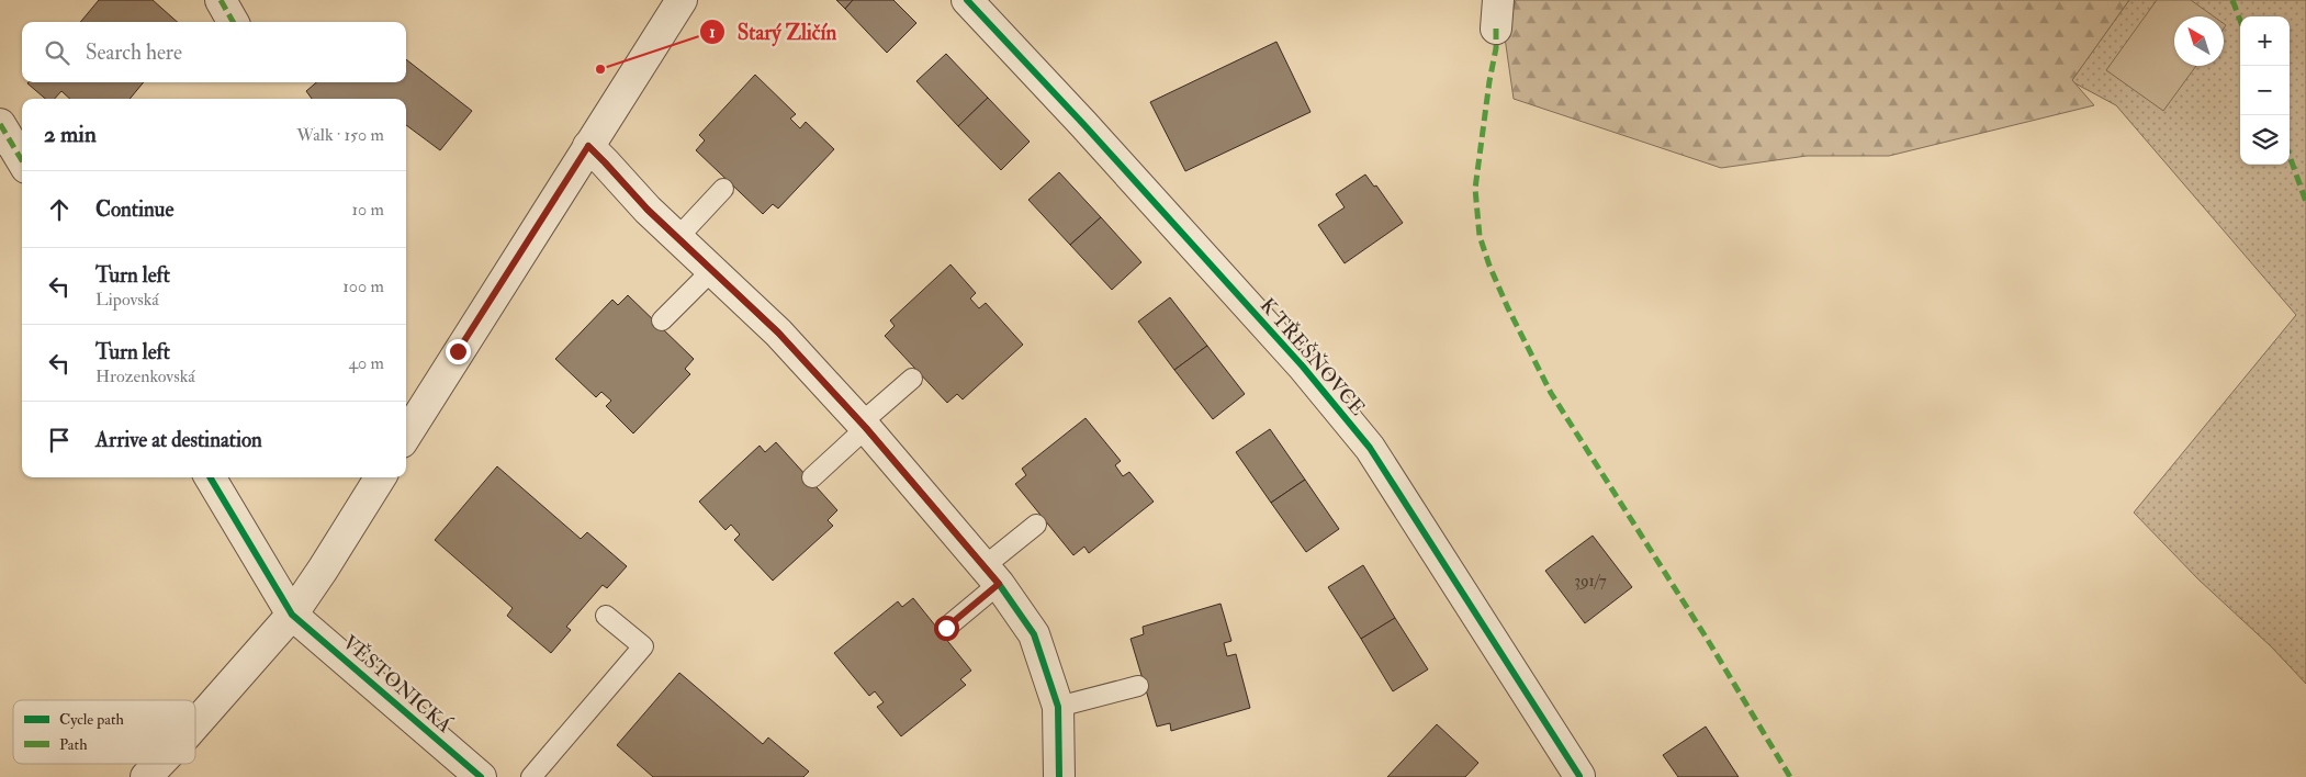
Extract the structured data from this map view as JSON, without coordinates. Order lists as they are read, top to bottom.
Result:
{
  "streets": {
    "street": ["K TŘEŠŇOVCE", "VĚSTONICKÁ"]
  },
  "places": ["Starý Zličín"],
  "house_numbers": ["391/7"],
  "legend": ["Cycle path", "Path"],
  "north": "top left",
  "page": {
    "map_buttons": ["+", "−"],
    "search": "Search here",
    "heading": ["2 min", "Walk · 150 m"],
    "list": [
      ["Continue", "10 m"],
      ["Turn left", "Lipovská", "100 m"],
      ["Turn left", "Hrozenkovská", "40 m"],
      "Arrive at destination"
    ]
  }
}
